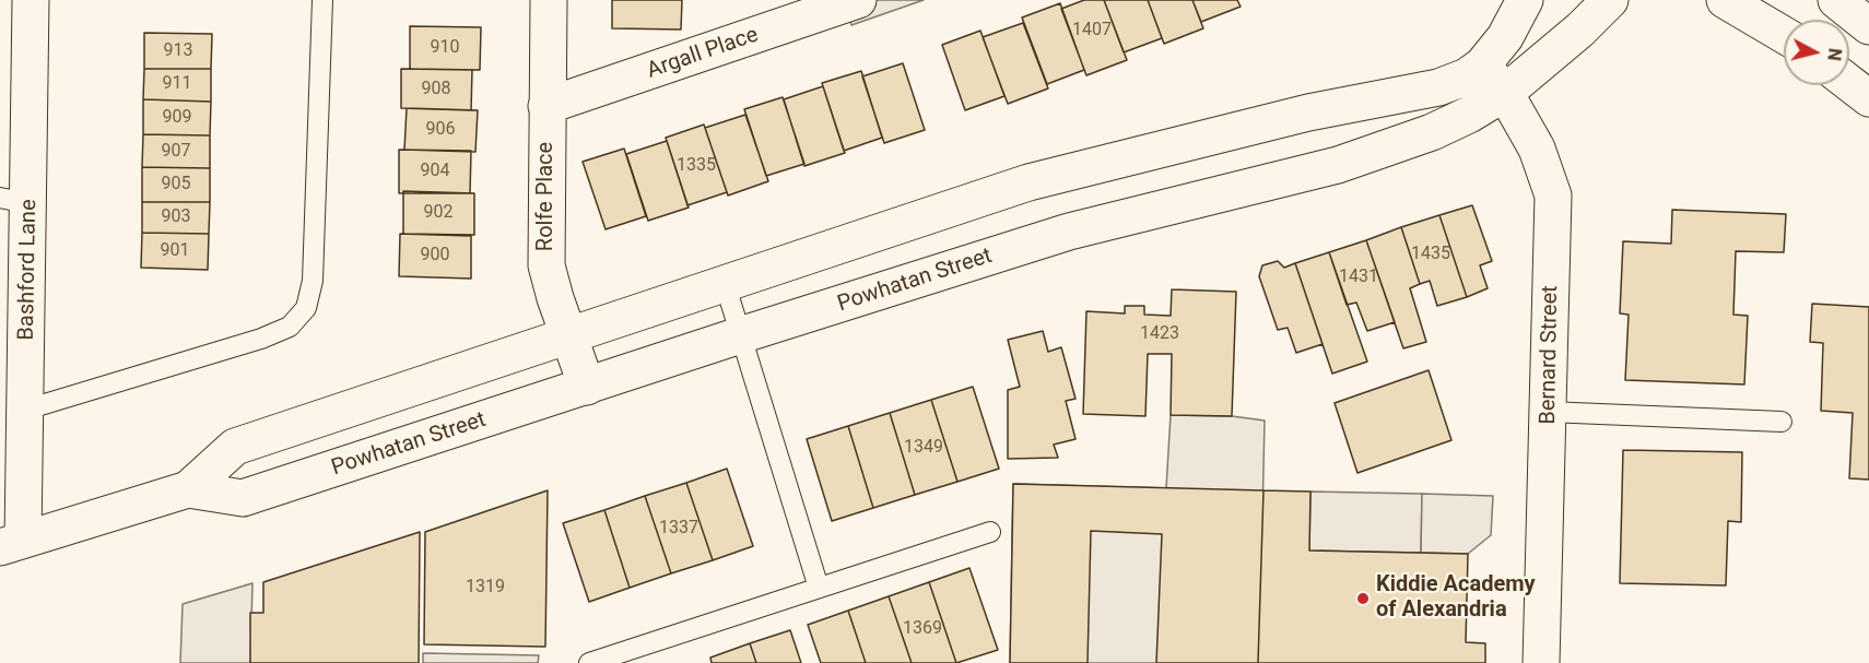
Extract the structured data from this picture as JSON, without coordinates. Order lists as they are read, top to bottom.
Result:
{
  "streets": {
    "street": [
      "Argall Place",
      "Rolfe Place",
      "Bashford Lane",
      "Powhatan Street",
      "Bernard Street"
    ]
  },
  "crossings": [
    ["Argall Place", "Rolfe Place"],
    ["Rolfe Place", "Powhatan Street"],
    ["Bashford Lane", "Powhatan Street"],
    ["Powhatan Street", "Bernard Street"]
  ],
  "places": ["Kiddie Academy of Alexandria"],
  "house_numbers": [
    "1407",
    "910",
    "913",
    "911",
    "908",
    "909",
    "906",
    "907",
    "1335",
    "904",
    "905",
    "902",
    "903",
    "901",
    "1435",
    "900",
    "1431",
    "1423",
    "1349",
    "1337",
    "1319",
    "1369"
  ],
  "north": "right"
}
